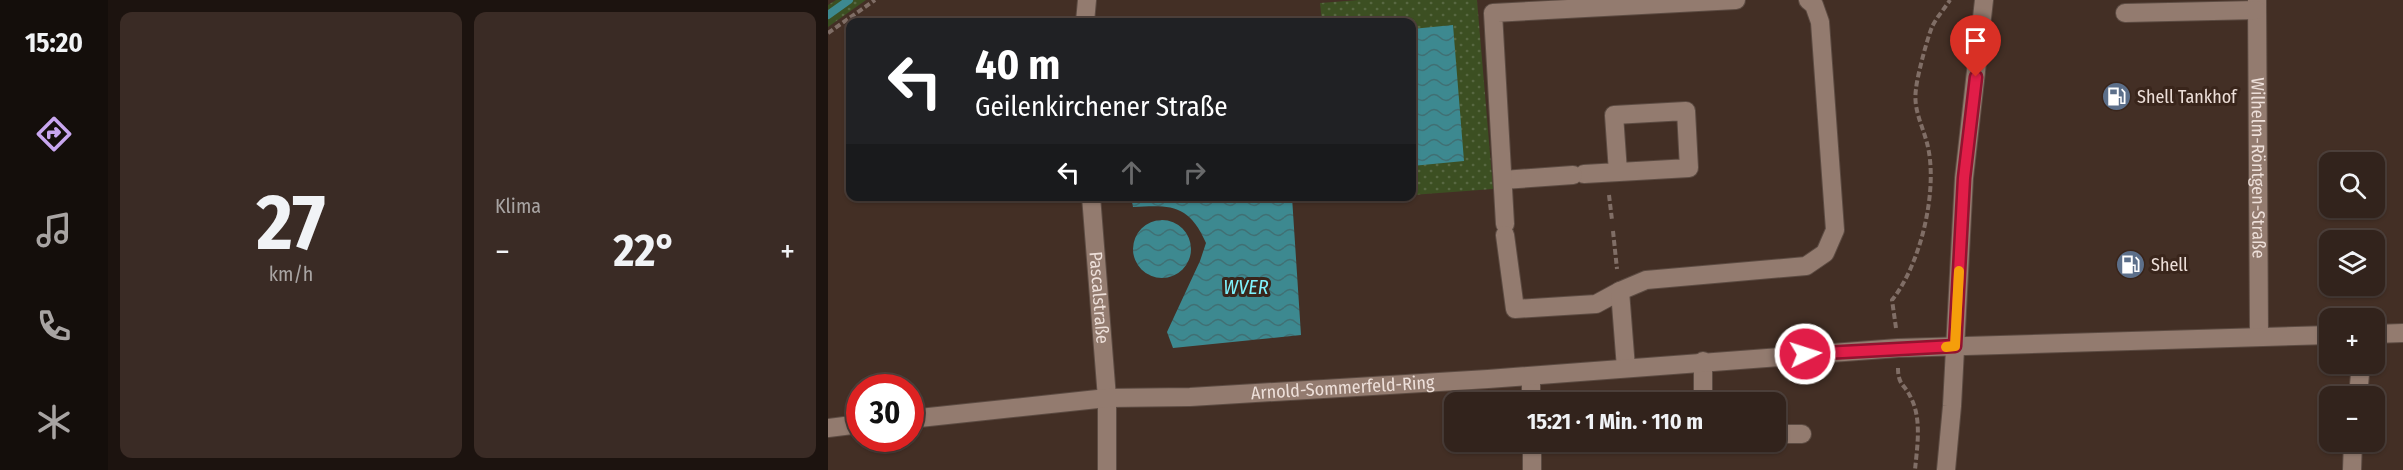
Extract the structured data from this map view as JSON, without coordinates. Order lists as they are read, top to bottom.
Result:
{
  "streets": {
    "street": ["Wilhelm-Röntgen-Straße", "Pascalstraße", "Arnold-Sommerfeld-Ring"]
  },
  "crossings": [
    ["Pascalstraße", "Arnold-Sommerfeld-Ring"]
  ],
  "water": ["WVER"],
  "places": {
    "fuel station": ["Shell Tankhof", "Shell"]
  },
  "page": {
    "tabs": "15:20",
    "tile": [
      ["27", "km/h"],
      "Klima"
    ],
    "turn": ["40 m", "Geilenkirchener Straße"],
    "map_buttons": ["+", "−"],
    "heat": ["−", "22°", "+"],
    "limit": "30",
    "trip": "15:21 · 1 Min. · 110 m"
  }
}
